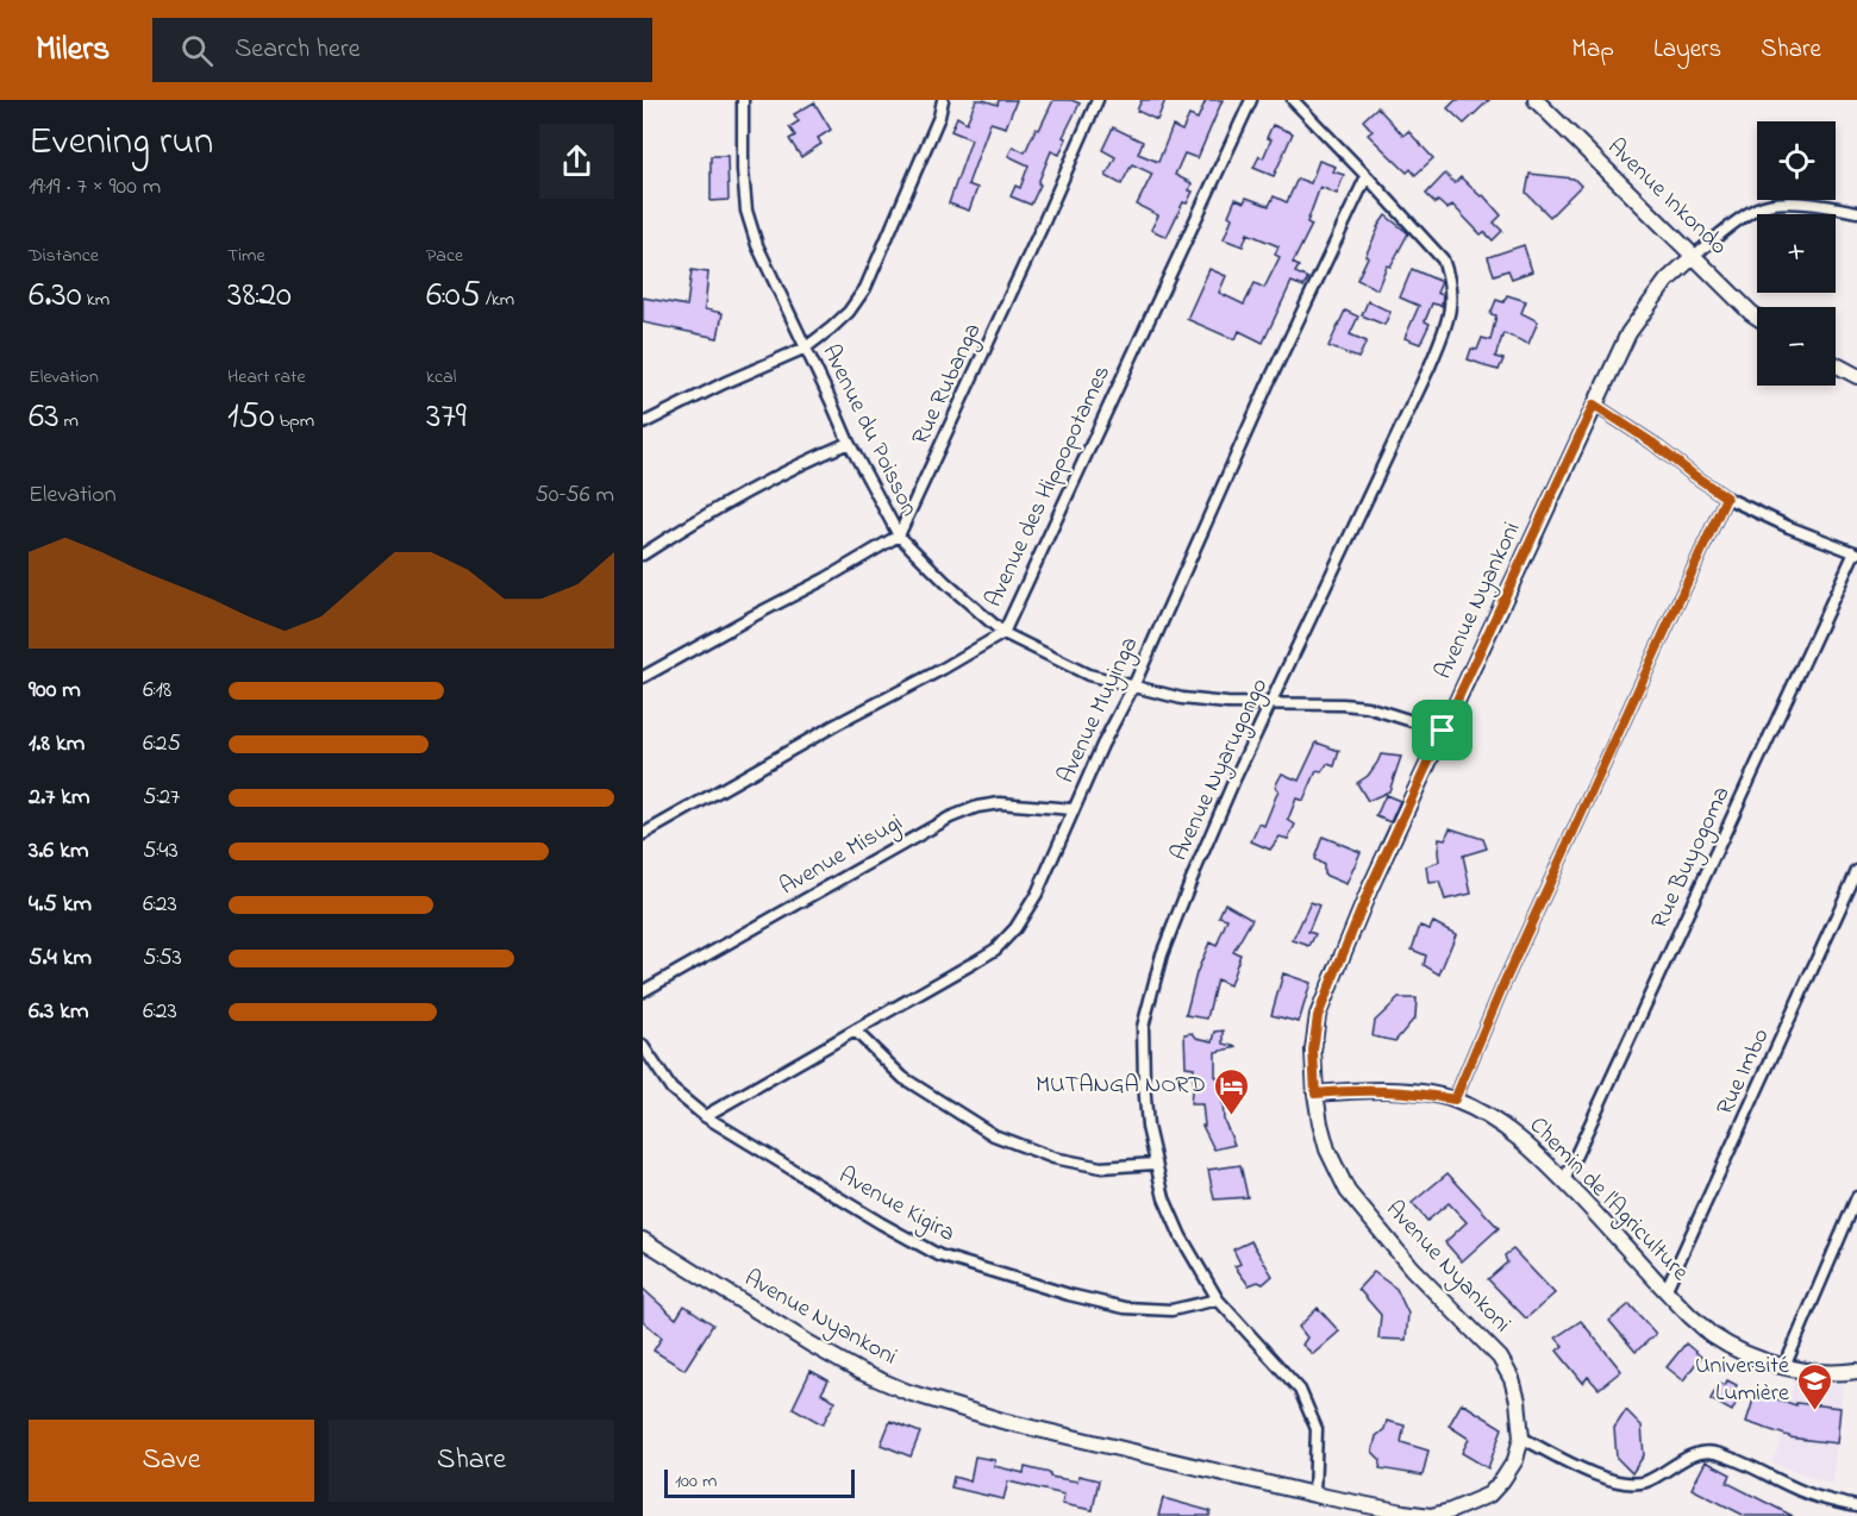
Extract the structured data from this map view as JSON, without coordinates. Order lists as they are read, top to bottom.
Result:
{
  "streets": {
    "street": [
      "Avenue Inkondo",
      "Rue Rubanga",
      "Avenue du Poisson",
      "Avenue des Hippopotames",
      "Avenue Nyankoni",
      "Avenue Muyinga",
      "Avenue Nyarugongo",
      "Avenue Misugi",
      "Rue Buyogoma",
      "Rue Imbo",
      "Chemin de l'Agriculture",
      "Avenue Kigira"
    ]
  },
  "crossings": [
    ["Avenue Inkondo", "Avenue Nyankoni"],
    ["Rue Rubanga", "Avenue du Poisson"],
    ["Avenue du Poisson", "Avenue des Hippopotames"],
    ["Avenue du Poisson", "Avenue Nyankoni"],
    ["Avenue du Poisson", "Avenue Muyinga"],
    ["Avenue du Poisson", "Avenue Nyarugongo"],
    ["Avenue Nyankoni", "Avenue Nyarugongo"],
    ["Avenue Nyankoni", "Chemin de l'Agriculture"],
    ["Avenue Muyinga", "Avenue Nyarugongo"],
    ["Avenue Muyinga", "Avenue Misugi"],
    ["Avenue Muyinga", "Avenue Kigira"],
    ["Avenue Nyarugongo", "Avenue Kigira"],
    ["Rue Buyogoma", "Chemin de l'Agriculture"],
    ["Rue Imbo", "Chemin de l'Agriculture"]
  ],
  "places": {
    "hotel": ["MUTANGA NORD"],
    "school or university": ["Université Lumière"]
  },
  "scale_bar": "100 m",
  "page": {
    "header": "Milers",
    "search": "Search here",
    "nav": ["Map", "Layers", "Share"],
    "heading": ["Evening run", "19:19 · 7 × 900 m"],
    "map_buttons": ["+", "−"],
    "stats": [
      ["Distance", "6.30 km"],
      ["Time", "38:20"],
      ["Pace", "6:05 /km"],
      ["Elevation", "63 m"],
      ["Heart rate", "150 bpm"],
      ["kcal", "379"]
    ],
    "chart": ["Elevation", "50–56 m"],
    "list": [
      {
        "name": "900 m",
        "note": "6:18"
      },
      {
        "name": "1.8 km",
        "note": "6:25"
      },
      {
        "name": "2.7 km",
        "note": "5:27"
      },
      {
        "name": "3.6 km",
        "note": "5:43"
      },
      {
        "name": "4.5 km",
        "note": "6:23"
      },
      {
        "name": "5.4 km",
        "note": "5:53"
      },
      {
        "name": "6.3 km",
        "note": "6:23"
      }
    ],
    "buttons": ["Save", "Share"],
    "scale": "100 m"
  }
}
